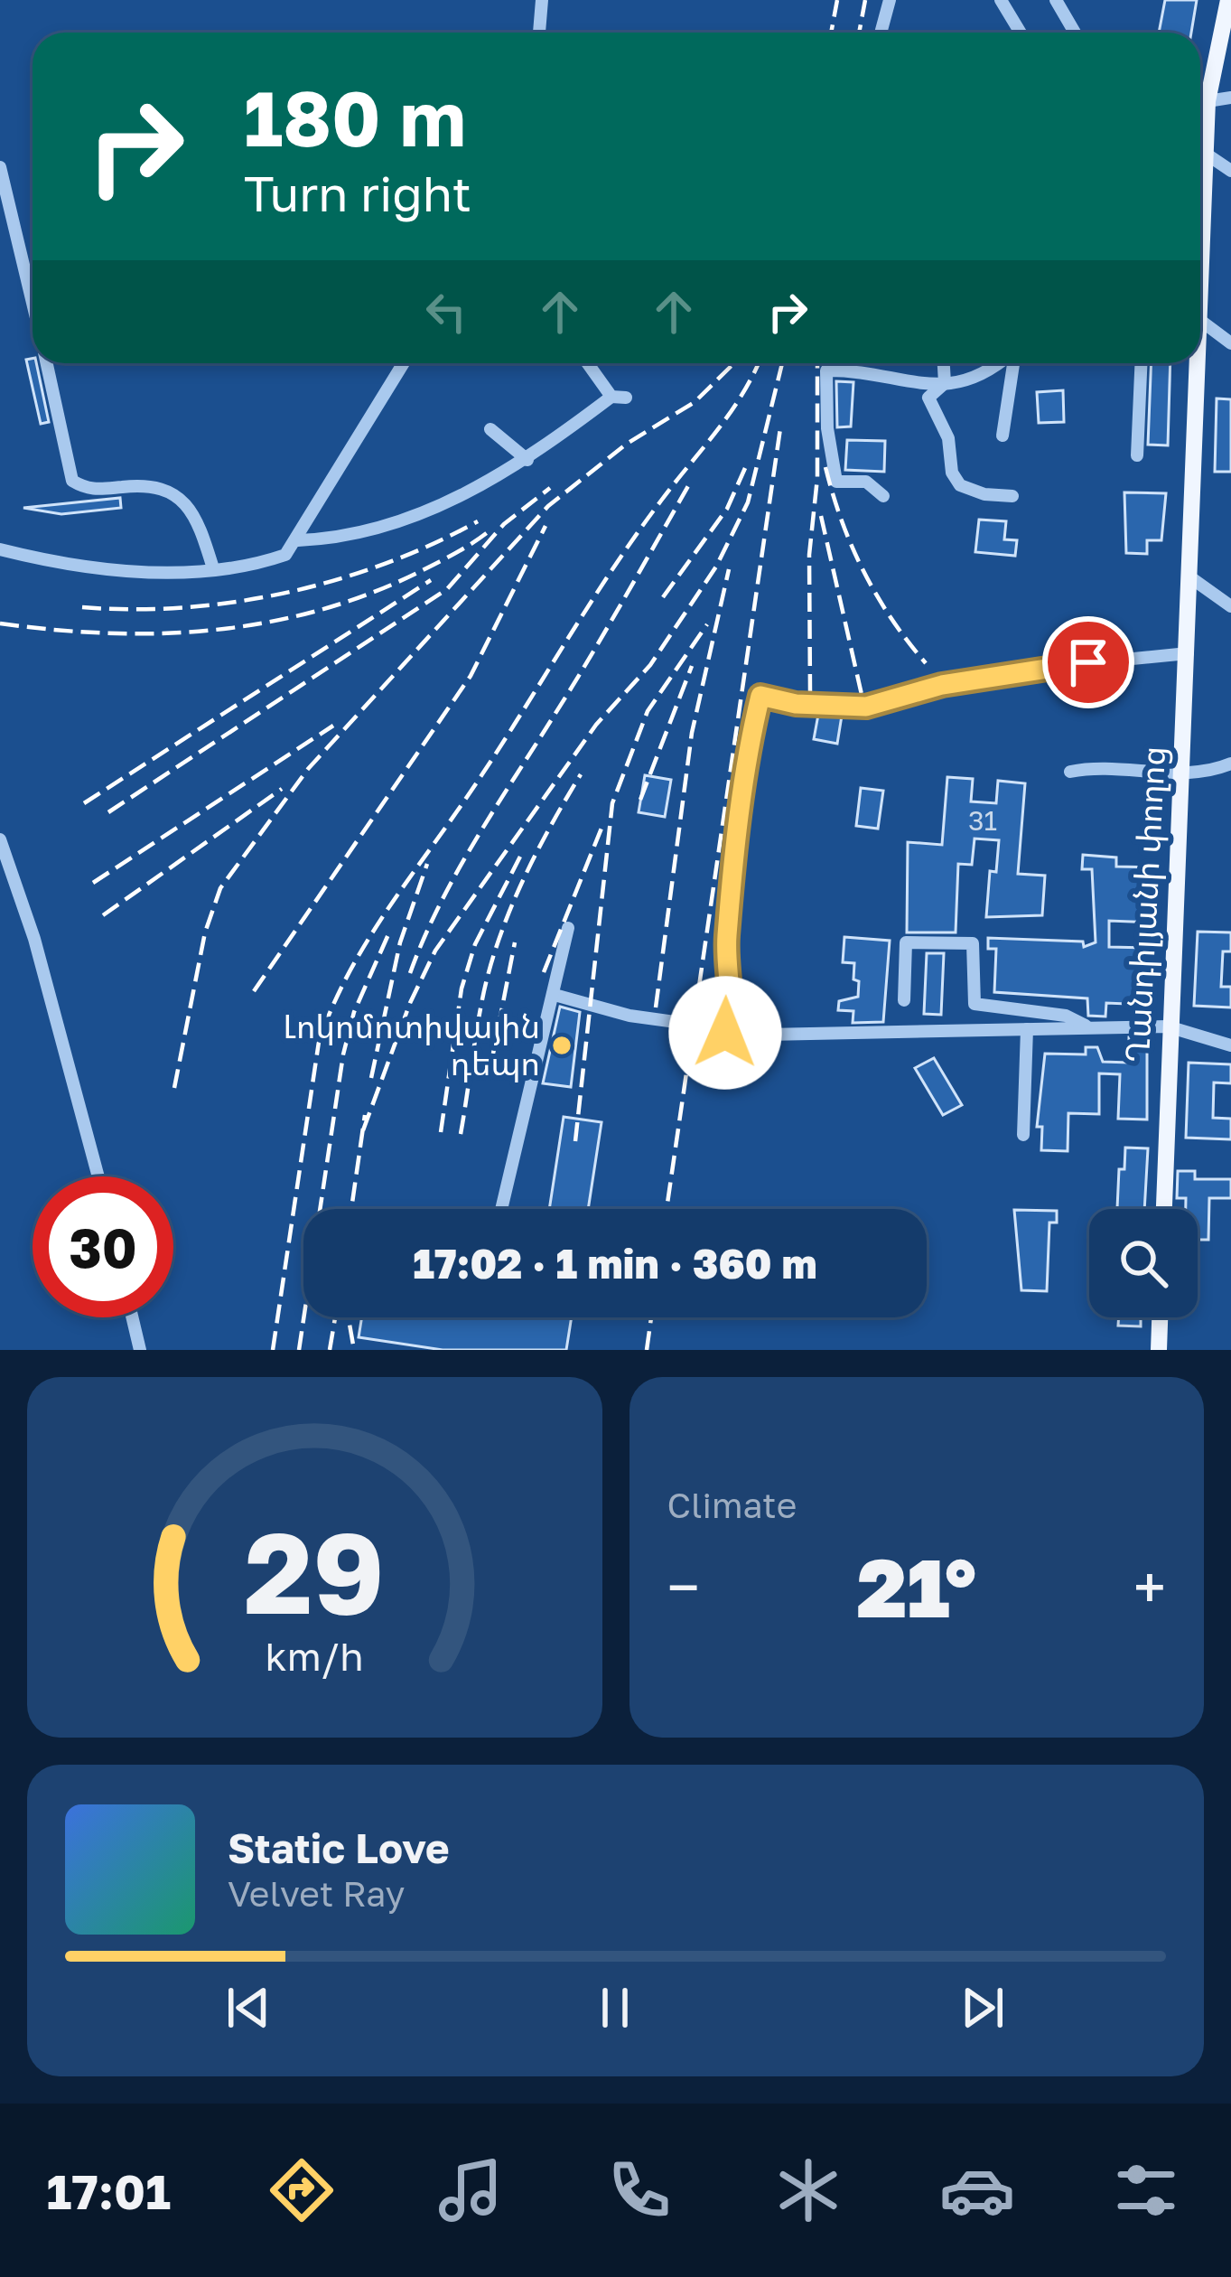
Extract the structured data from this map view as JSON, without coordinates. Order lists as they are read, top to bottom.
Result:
{
  "streets": {
    "main road": ["Ղանդիլյանի փողոց"]
  },
  "places": ["Լոկոմոտիվային դեպո"],
  "house_numbers": ["31"],
  "page": {
    "turn": ["180 m", "Turn right"],
    "limit": "30",
    "trip": "17:02 · 1 min · 360 m",
    "tile": "Climate",
    "heat": ["−", "21°", "+"],
    "song": ["Static Love", "Velvet Ray"],
    "tabs": "17:01",
    "gauge": ["29", "km/h"]
  }
}
